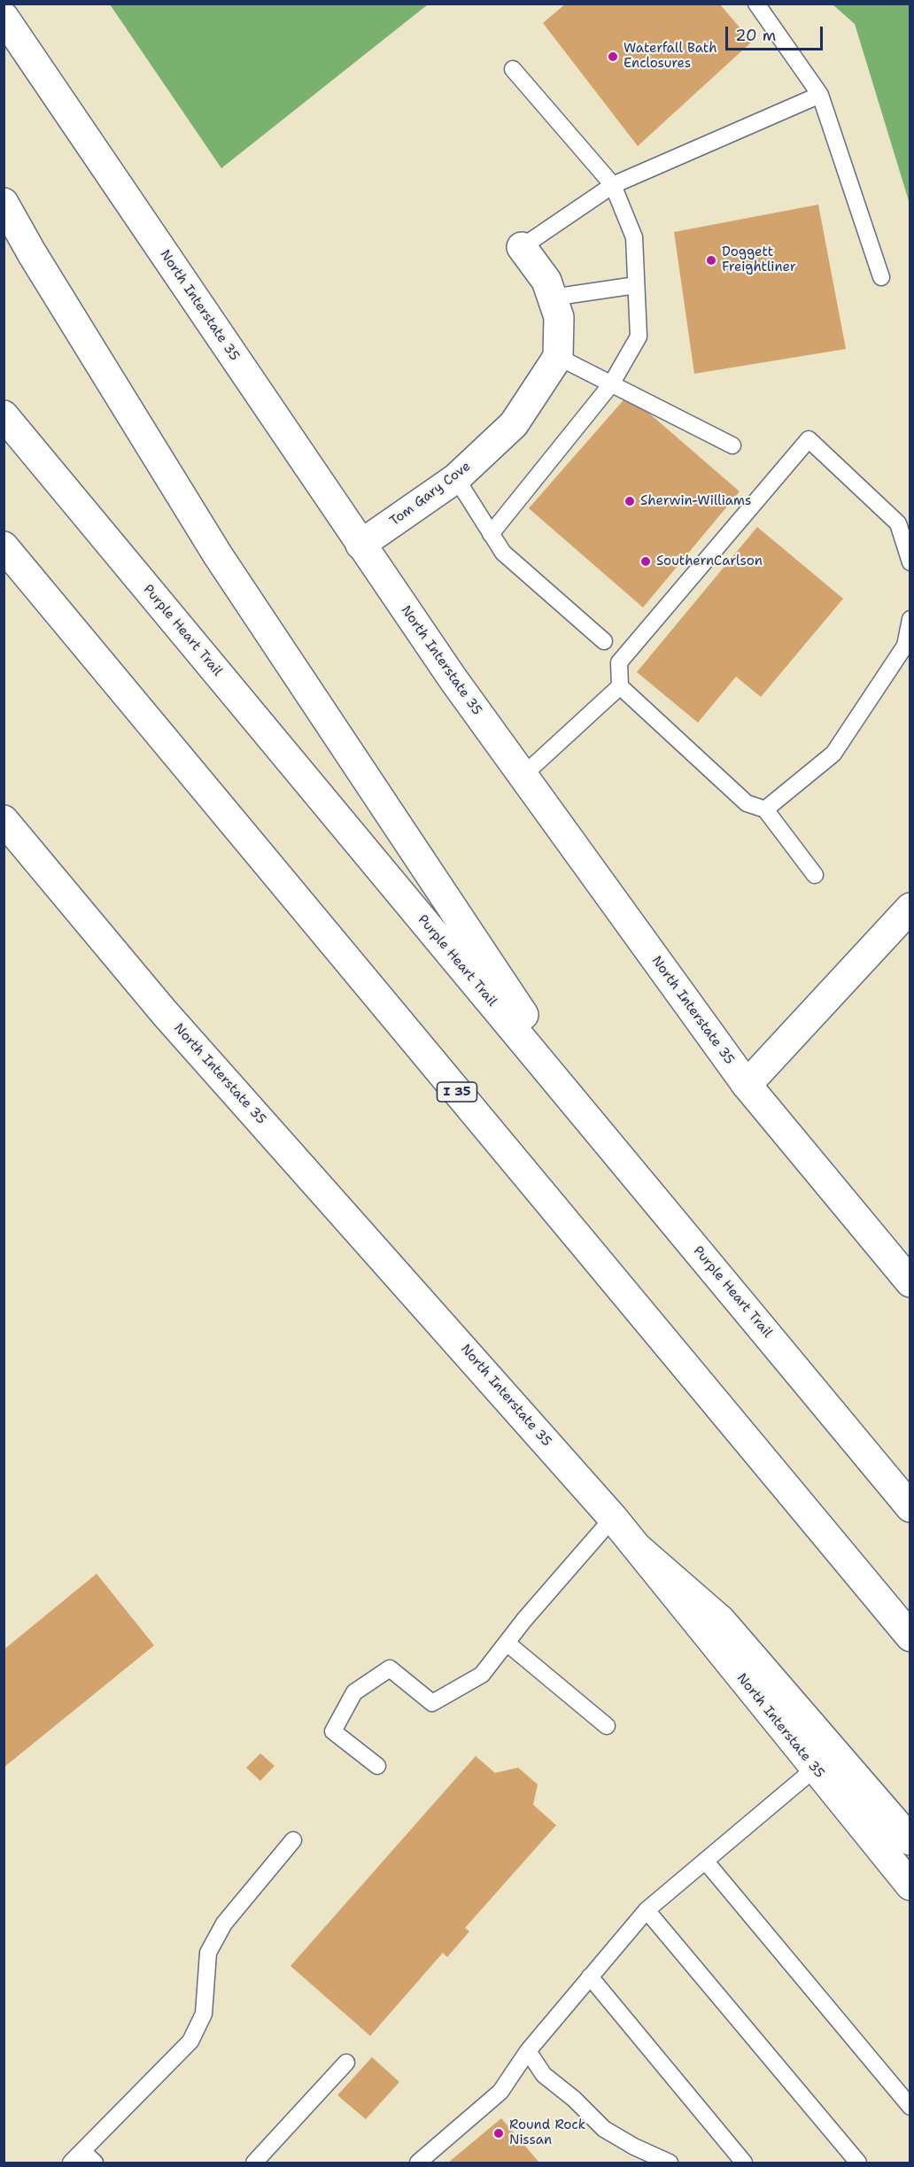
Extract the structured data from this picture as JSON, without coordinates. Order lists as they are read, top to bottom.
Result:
{
  "streets": {
    "main road": [
      "North Interstate 35",
      "Tom Gary Cove",
      "Purple Heart Trail",
      "I 35"
    ]
  },
  "crossings": [
    ["North Interstate 35", "Tom Gary Cove"]
  ],
  "places": [
    "Waterfall Bath Enclosures",
    "Doggett Freightliner",
    "Sherwin-Williams",
    "SouthernCarlson",
    "Round Rock Nissan"
  ],
  "scale_bar": "20 m"
}
